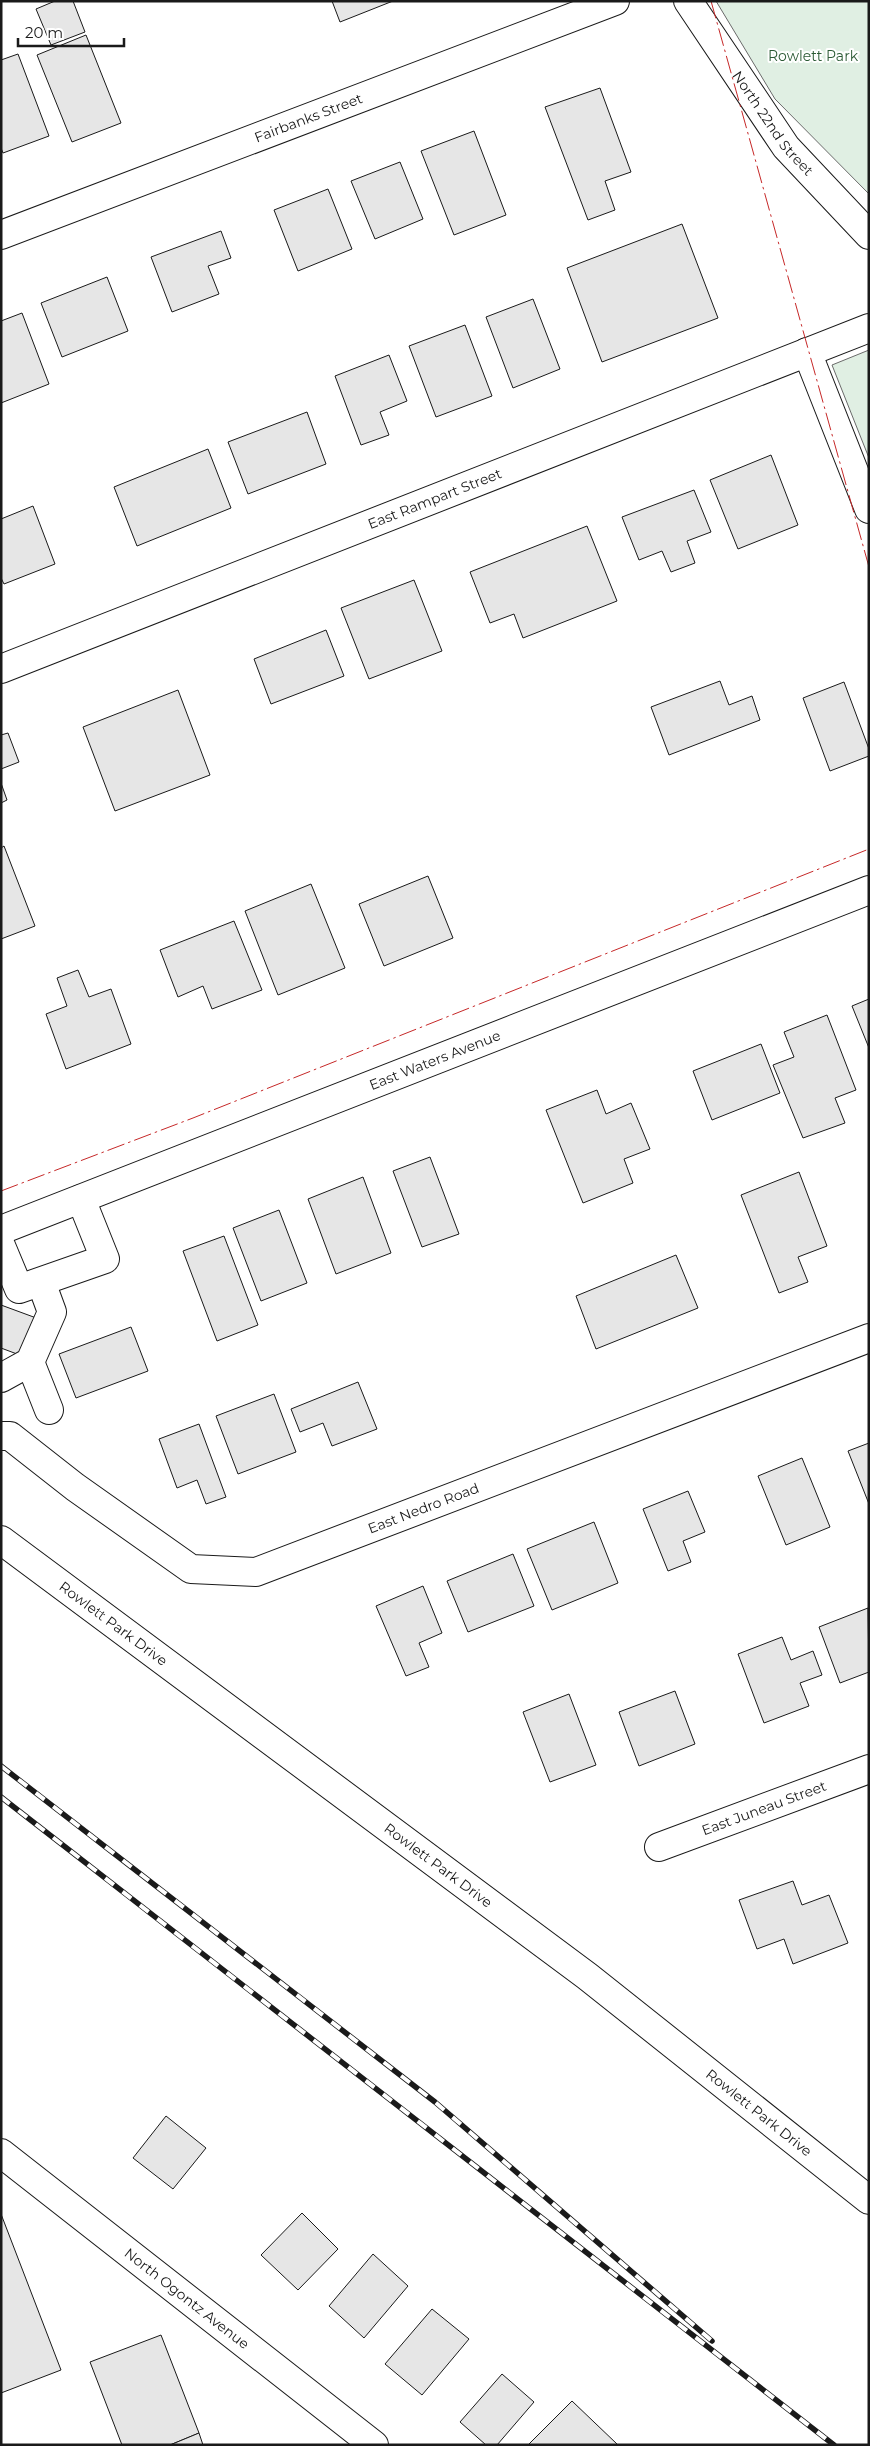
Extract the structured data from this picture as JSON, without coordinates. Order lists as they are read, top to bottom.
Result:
{
  "streets": {
    "street": [
      "Fairbanks Street",
      "North 22nd Street",
      "East Rampart Street",
      "East Waters Avenue",
      "East Nedro Road",
      "Rowlett Park Drive",
      "East Juneau Street",
      "North Ogontz Avenue"
    ]
  },
  "parks": ["Rowlett Park"],
  "scale_bar": "20 m"
}
